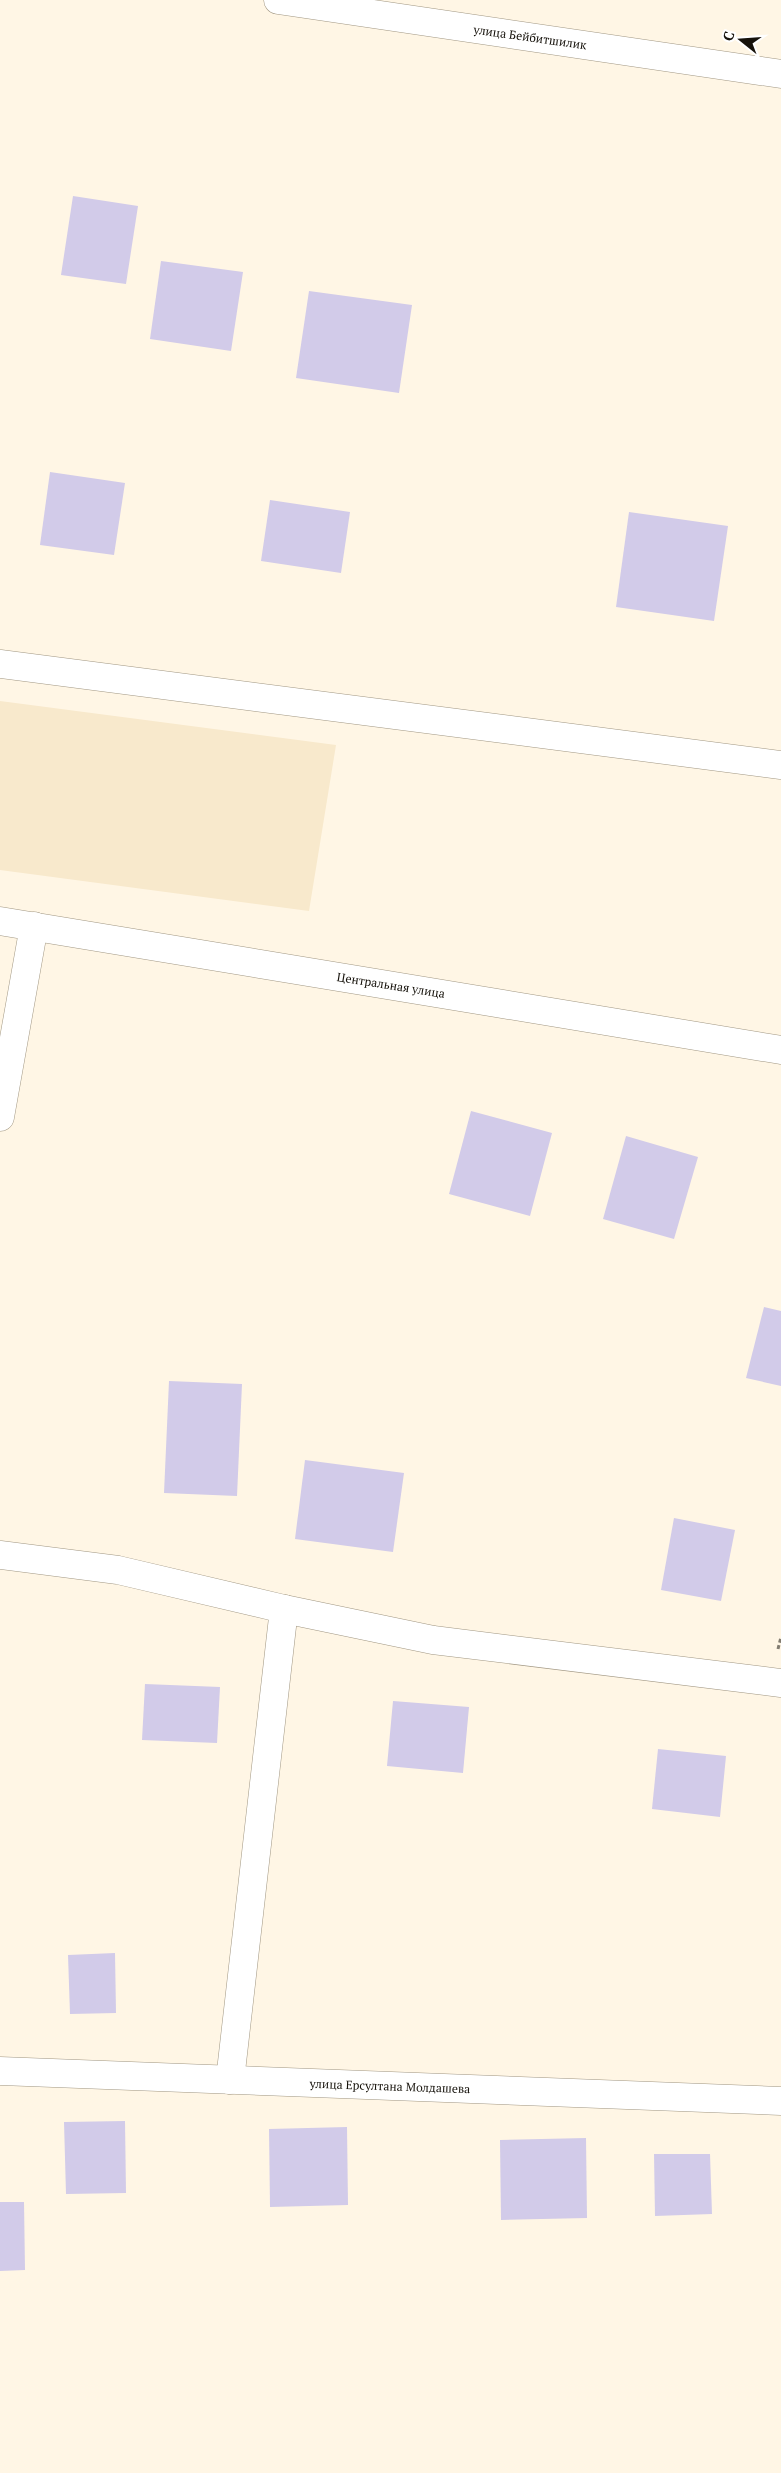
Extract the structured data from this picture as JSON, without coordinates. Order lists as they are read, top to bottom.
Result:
{
  "streets": {
    "street": ["улица Бейбитшилик", "Центральная улица", "улица Ерсултана Молдашева"]
  },
  "north": "left"
}
